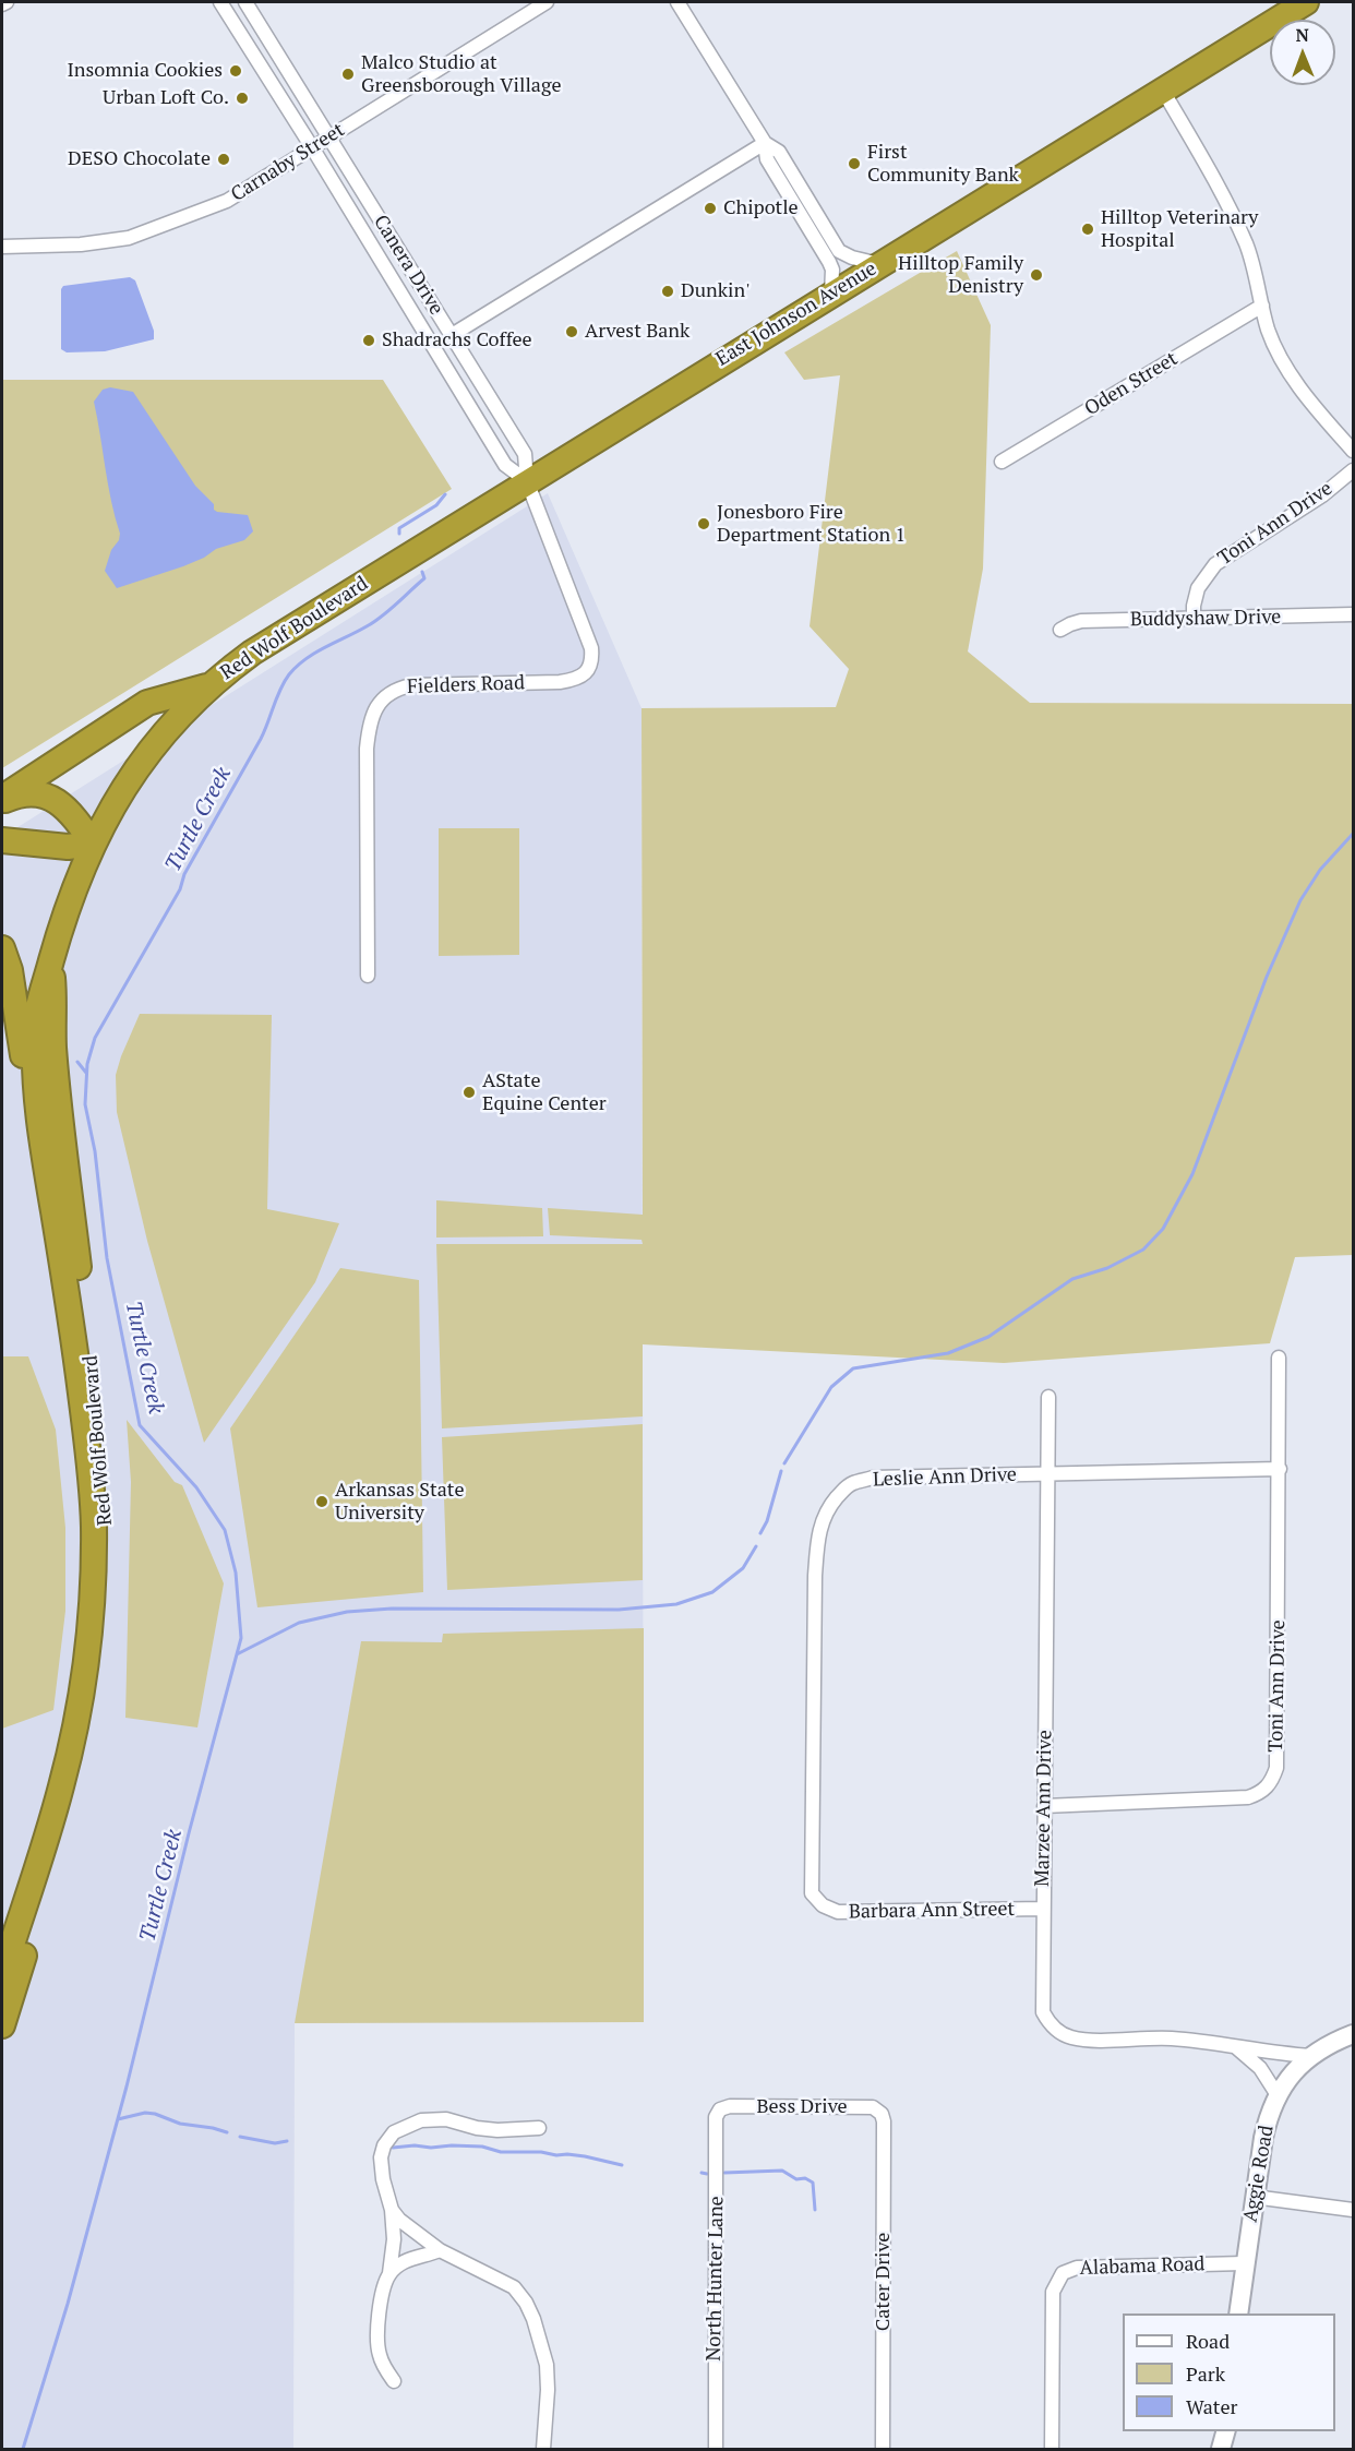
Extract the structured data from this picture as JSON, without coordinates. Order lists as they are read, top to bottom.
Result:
{
  "streets": {
    "highway": ["East Johnson Avenue", "Red Wolf Boulevard"],
    "street": [
      "Carnaby Street",
      "Canera Drive",
      "Oden Street",
      "Toni Ann Drive",
      "Buddyshaw Drive",
      "Fielders Road",
      "Leslie Ann Drive",
      "Marzee Ann Drive",
      "Barbara Ann Street",
      "Bess Drive",
      "Aggie Road",
      "Alabama Road",
      "North Hunter Lane",
      "Cater Drive"
    ]
  },
  "crossings": [
    ["Carnaby Street", "Canera Drive"],
    ["Canera Drive", "East Johnson Avenue"],
    ["Canera Drive", "Fielders Road"],
    ["East Johnson Avenue", "Red Wolf Boulevard"],
    ["East Johnson Avenue", "Fielders Road"],
    ["Toni Ann Drive", "Buddyshaw Drive"],
    ["Toni Ann Drive", "Leslie Ann Drive"],
    ["Toni Ann Drive", "Marzee Ann Drive"],
    ["Leslie Ann Drive", "Marzee Ann Drive"],
    ["Leslie Ann Drive", "Barbara Ann Street"],
    ["Marzee Ann Drive", "Barbara Ann Street"],
    ["Marzee Ann Drive", "Aggie Road"],
    ["Bess Drive", "North Hunter Lane"],
    ["Bess Drive", "Cater Drive"],
    ["Aggie Road", "Alabama Road"]
  ],
  "water": ["Turtle Creek"],
  "places": [
    "Insomnia Cookies",
    "Malco Studio at Greensborough Village",
    "Urban Loft Co.",
    "DESO Chocolate",
    "First Community Bank",
    "Chipotle",
    "Hilltop Veterinary Hospital",
    "Hilltop Family Denistry",
    "Dunkin'",
    "Arvest Bank",
    "Shadrachs Coffee",
    "Jonesboro Fire Department Station 1",
    "AState Equine Center",
    "Arkansas State University"
  ],
  "legend": ["Road", "Park", "Water"],
  "north": "top"
}
